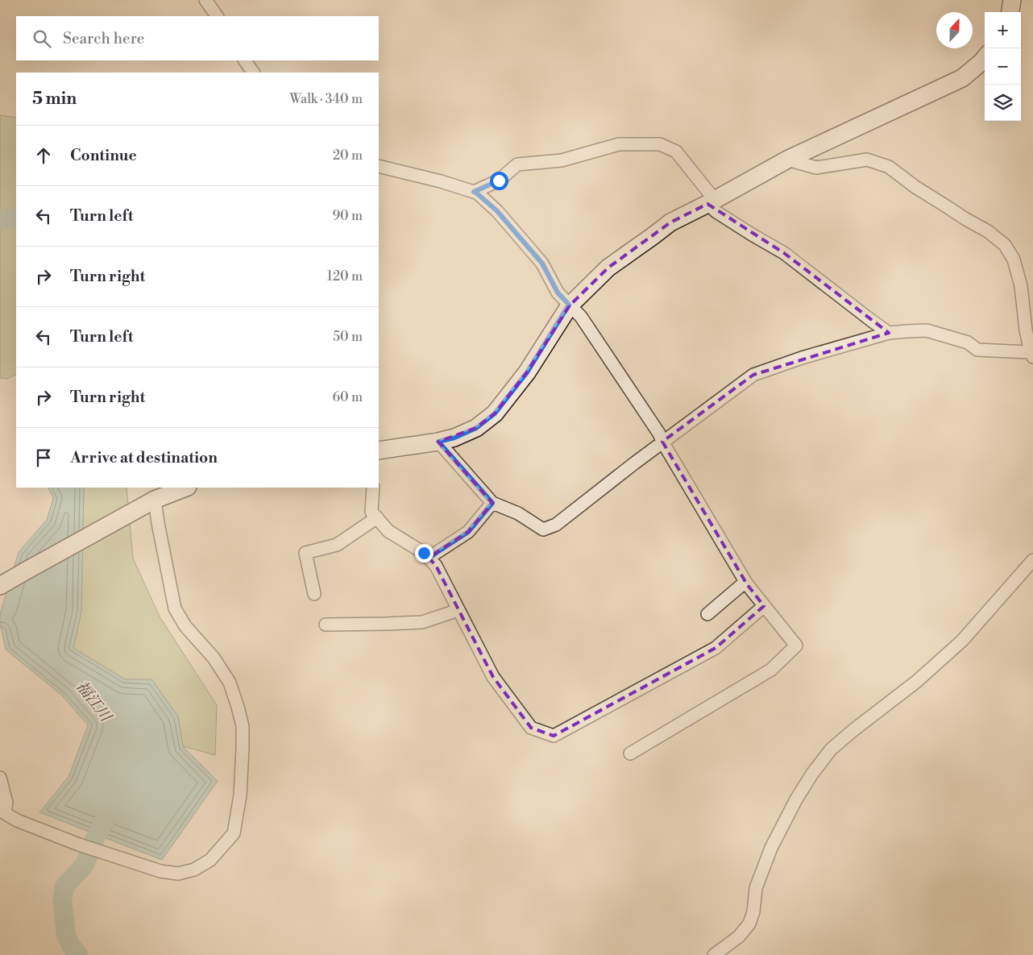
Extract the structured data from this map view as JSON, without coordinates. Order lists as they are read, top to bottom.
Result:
{
  "water": ["福江川"],
  "north": "top",
  "page": {
    "map_buttons": ["+", "−"],
    "search": "Search here",
    "heading": ["5 min", "Walk · 340 m"],
    "list": [
      ["Continue", "20 m"],
      ["Turn left", "90 m"],
      ["Turn right", "120 m"],
      ["Turn left", "50 m"],
      ["Turn right", "60 m"],
      "Arrive at destination"
    ]
  }
}
